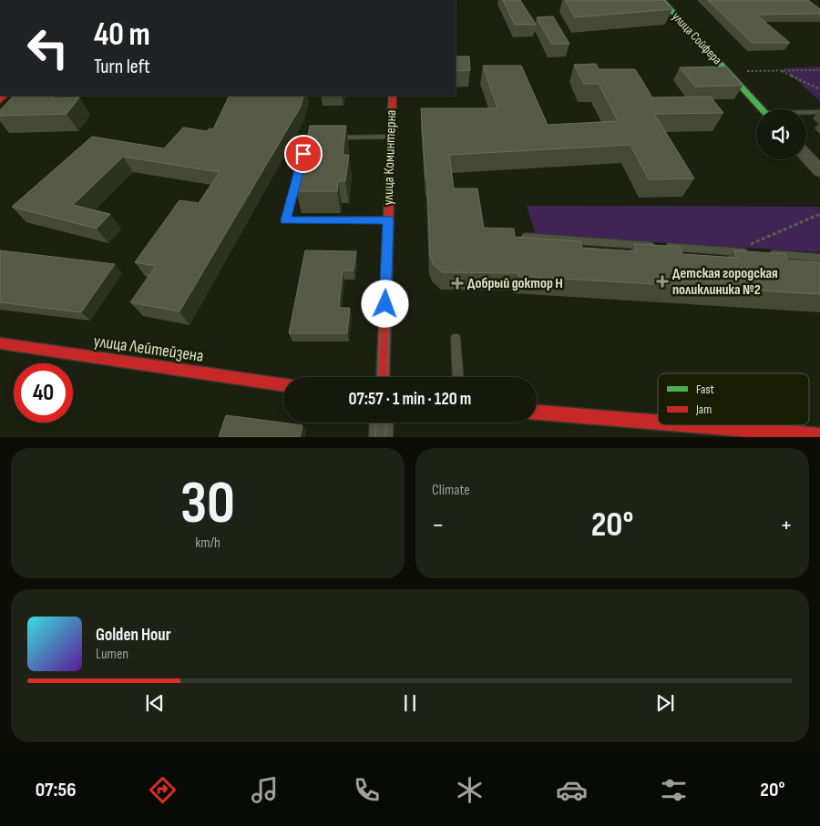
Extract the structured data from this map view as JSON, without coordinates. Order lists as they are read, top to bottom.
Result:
{
  "streets": {
    "street": ["улица Сойфера", "улица Коминтерна", "улица Лейтейзена"]
  },
  "places": {
    "health": ["Детская городская поликлиника №2", "Добрый доктор Н"]
  },
  "legend": ["Fast", "Jam"],
  "page": {
    "turn": ["40 m", "Turn left"],
    "limit": "40",
    "trip": "07:57 · 1 min · 120 m",
    "tile": [
      ["30", "km/h"],
      "Climate"
    ],
    "heat": ["−", "20°", "+"],
    "song": ["Golden Hour", "Lumen"],
    "tabs": ["07:56", "20°"]
  }
}
